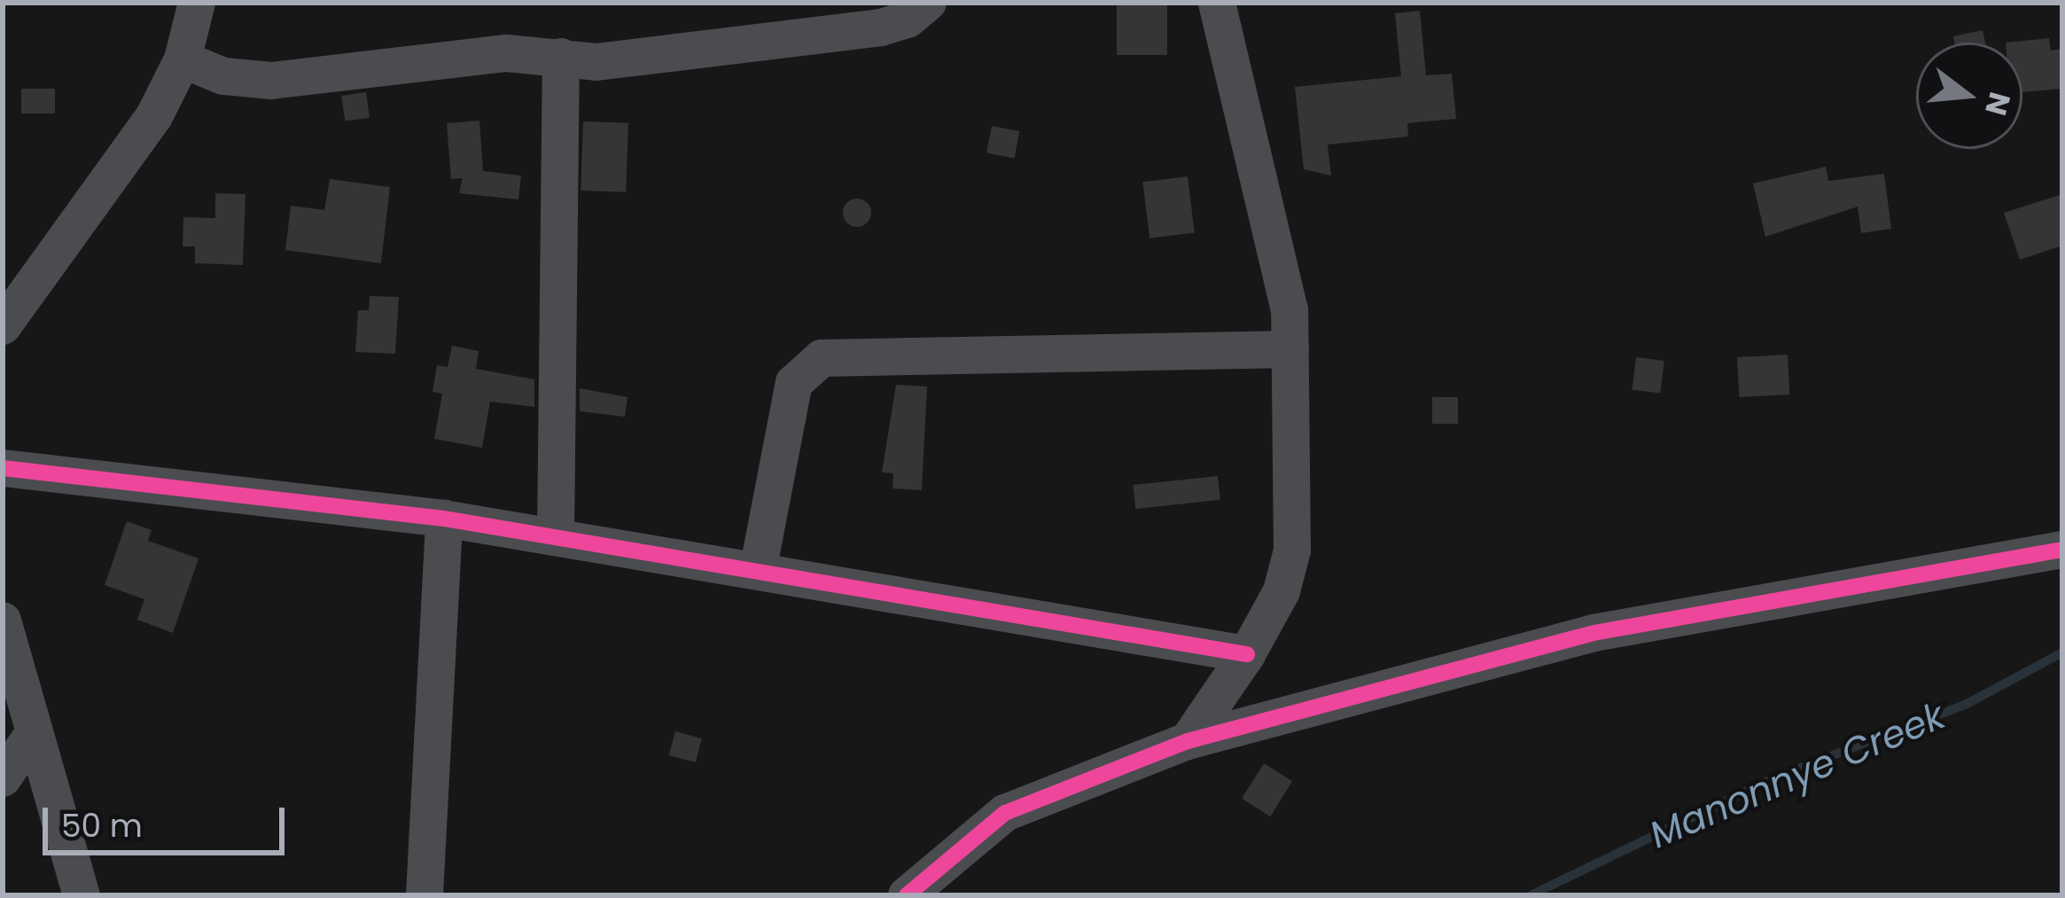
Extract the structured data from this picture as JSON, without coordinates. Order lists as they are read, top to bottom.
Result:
{
  "water": ["Manonnye Creek"],
  "scale_bar": "50 m",
  "north": "right"
}
